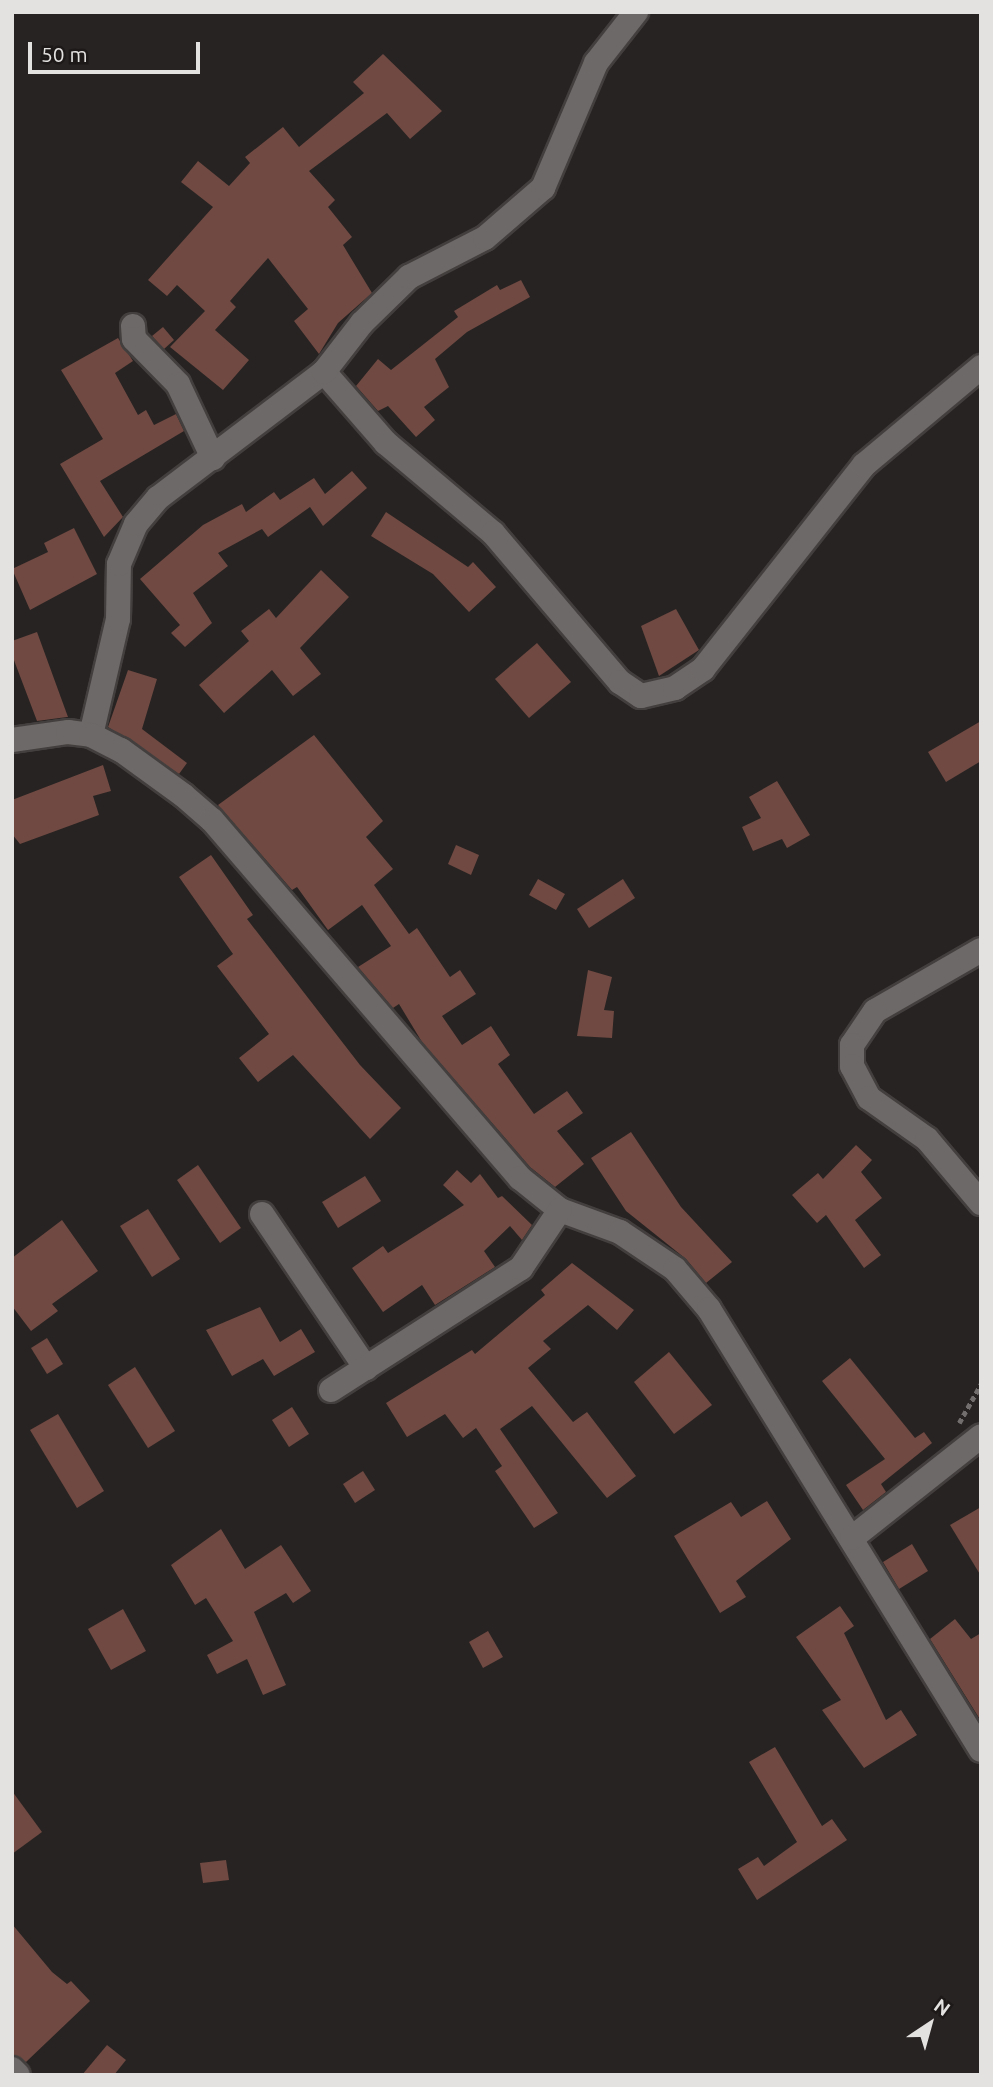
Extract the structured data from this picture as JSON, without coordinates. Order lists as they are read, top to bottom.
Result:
{
  "scale_bar": "50 m",
  "north": "top right"
}
